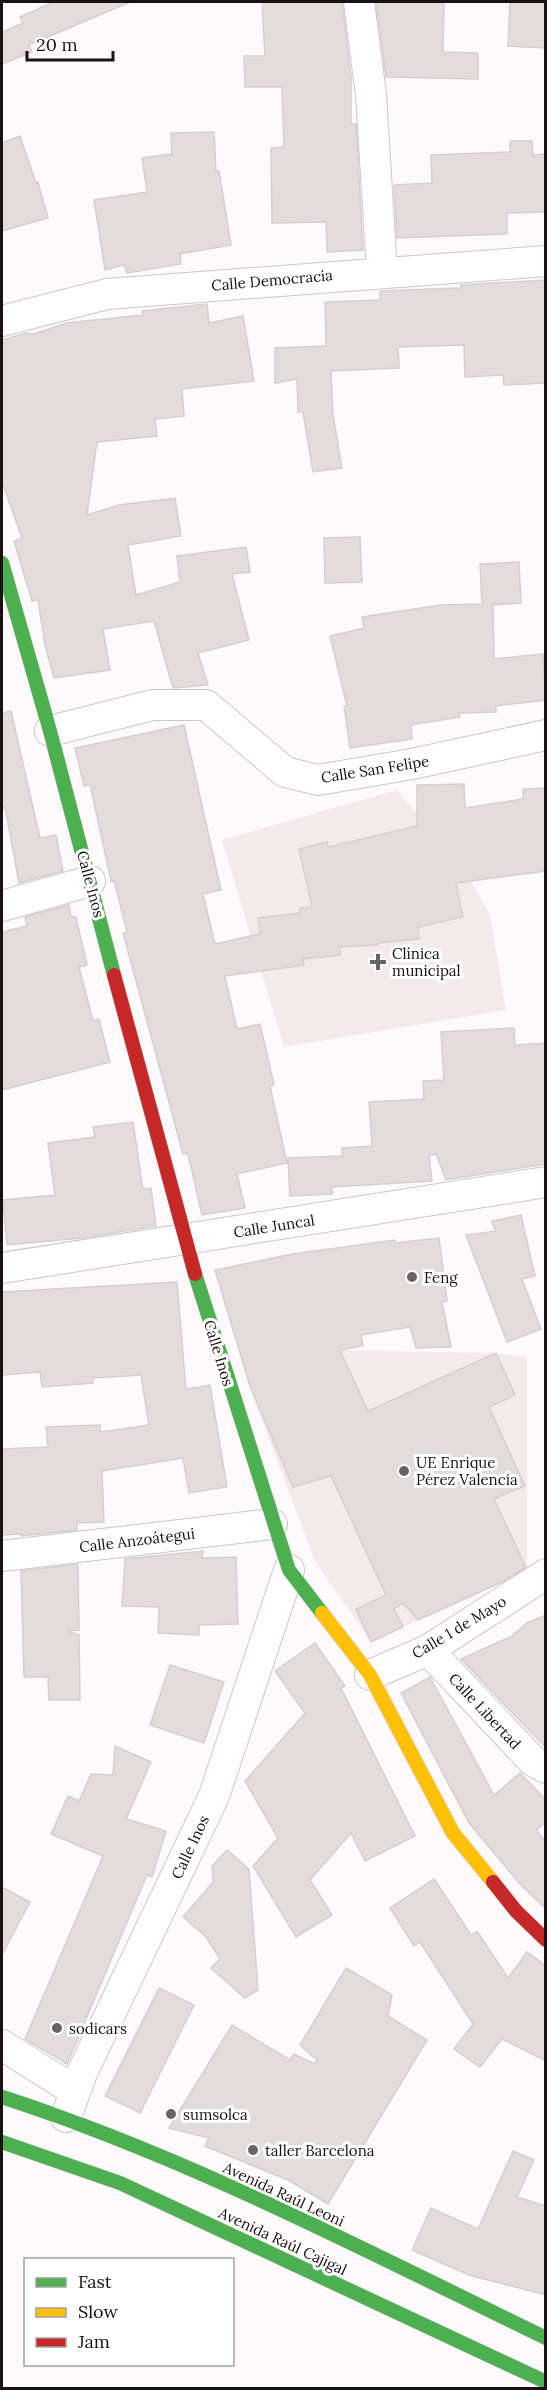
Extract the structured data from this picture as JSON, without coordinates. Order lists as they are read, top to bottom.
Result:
{
  "streets": {
    "street": [
      "Calle Democracia",
      "Calle San Felipe",
      "Calle Inos",
      "Calle Juncal",
      "Calle Anzoátegui",
      "Calle 1 de Mayo",
      "Calle Libertad",
      "Avenida Raúl Leoni",
      "Avenida Raúl Cajigal"
    ]
  },
  "crossings": [
    ["Calle San Felipe", "Calle Inos"],
    ["Calle Inos", "Calle Juncal"],
    ["Calle Inos", "Calle Anzoátegui"],
    ["Calle Inos", "Avenida Raúl Leoni"],
    ["Calle 1 de Mayo", "Calle Libertad"]
  ],
  "places": {
    "health": ["Clínica municipal"],
    "other": [
      "Feng",
      "UE Enrique Pérez Valencia",
      "sodicars",
      "sumsolca",
      "taller Barcelona"
    ]
  },
  "legend": ["Fast", "Slow", "Jam"],
  "scale_bar": "20 m"
}
